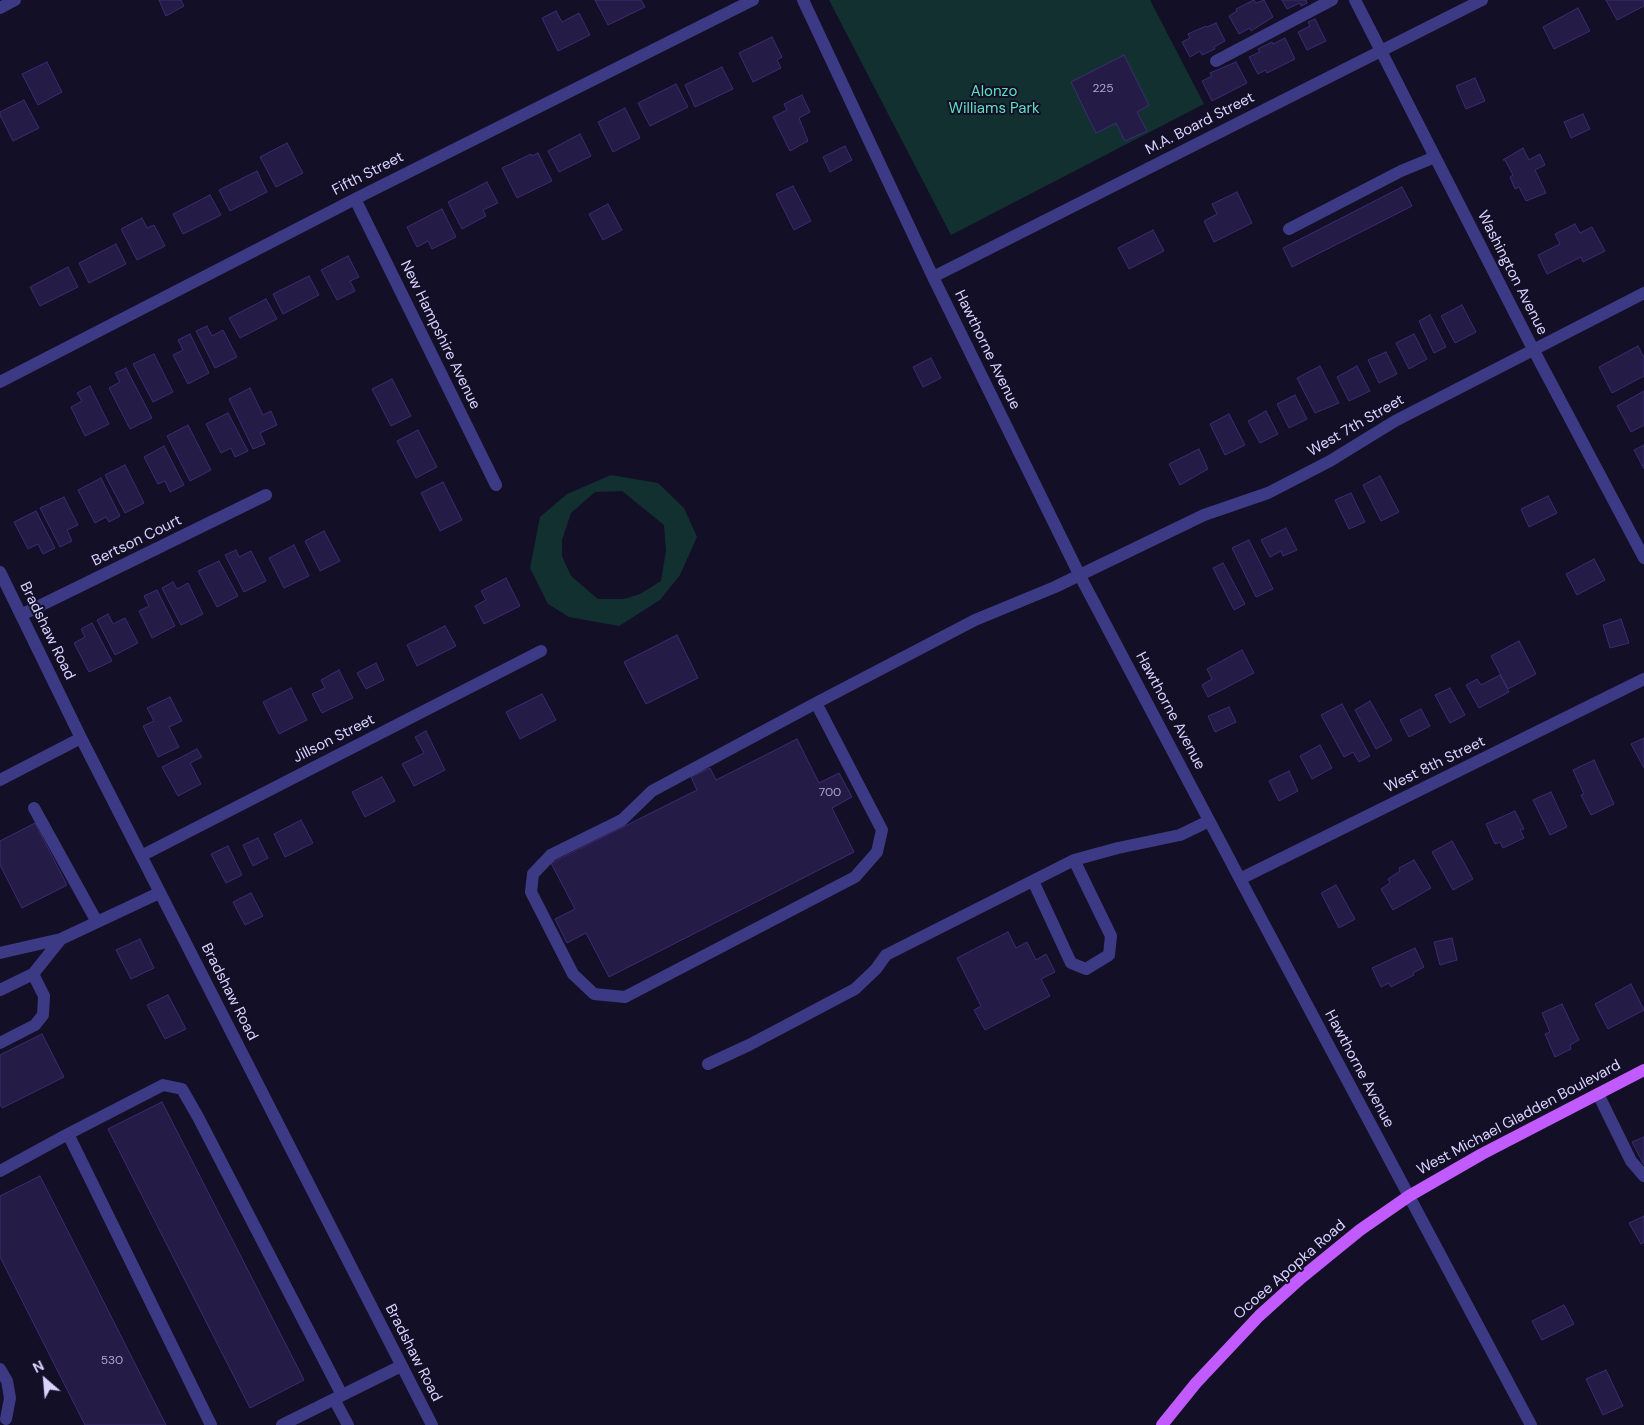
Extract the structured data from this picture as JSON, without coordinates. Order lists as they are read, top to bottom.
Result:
{
  "streets": {
    "main road": ["West Michael Gladden Boulevard", "Ocoee Apopka Road"],
    "street": [
      "M.A. Board Street",
      "Fifth Street",
      "Washington Avenue",
      "New Hampshire Avenue",
      "Hawthorne Avenue",
      "West 7th Street",
      "Bertson Court",
      "Bradshaw Road",
      "Jillson Street",
      "West 8th Street"
    ]
  },
  "crossings": [
    ["M.A. Board Street", "Washington Avenue"],
    ["M.A. Board Street", "Hawthorne Avenue"],
    ["Fifth Street", "New Hampshire Avenue"],
    ["Washington Avenue", "West 7th Street"],
    ["Hawthorne Avenue", "West 7th Street"],
    ["Hawthorne Avenue", "West 8th Street"],
    ["Hawthorne Avenue", "West Michael Gladden Boulevard"],
    ["Hawthorne Avenue", "Ocoee Apopka Road"],
    ["Bertson Court", "Bradshaw Road"],
    ["Bradshaw Road", "Jillson Street"],
    ["West Michael Gladden Boulevard", "Ocoee Apopka Road"]
  ],
  "parks": ["Alonzo Williams Park"],
  "house_numbers": ["225", "700", "530"],
  "north": "top left"
}
